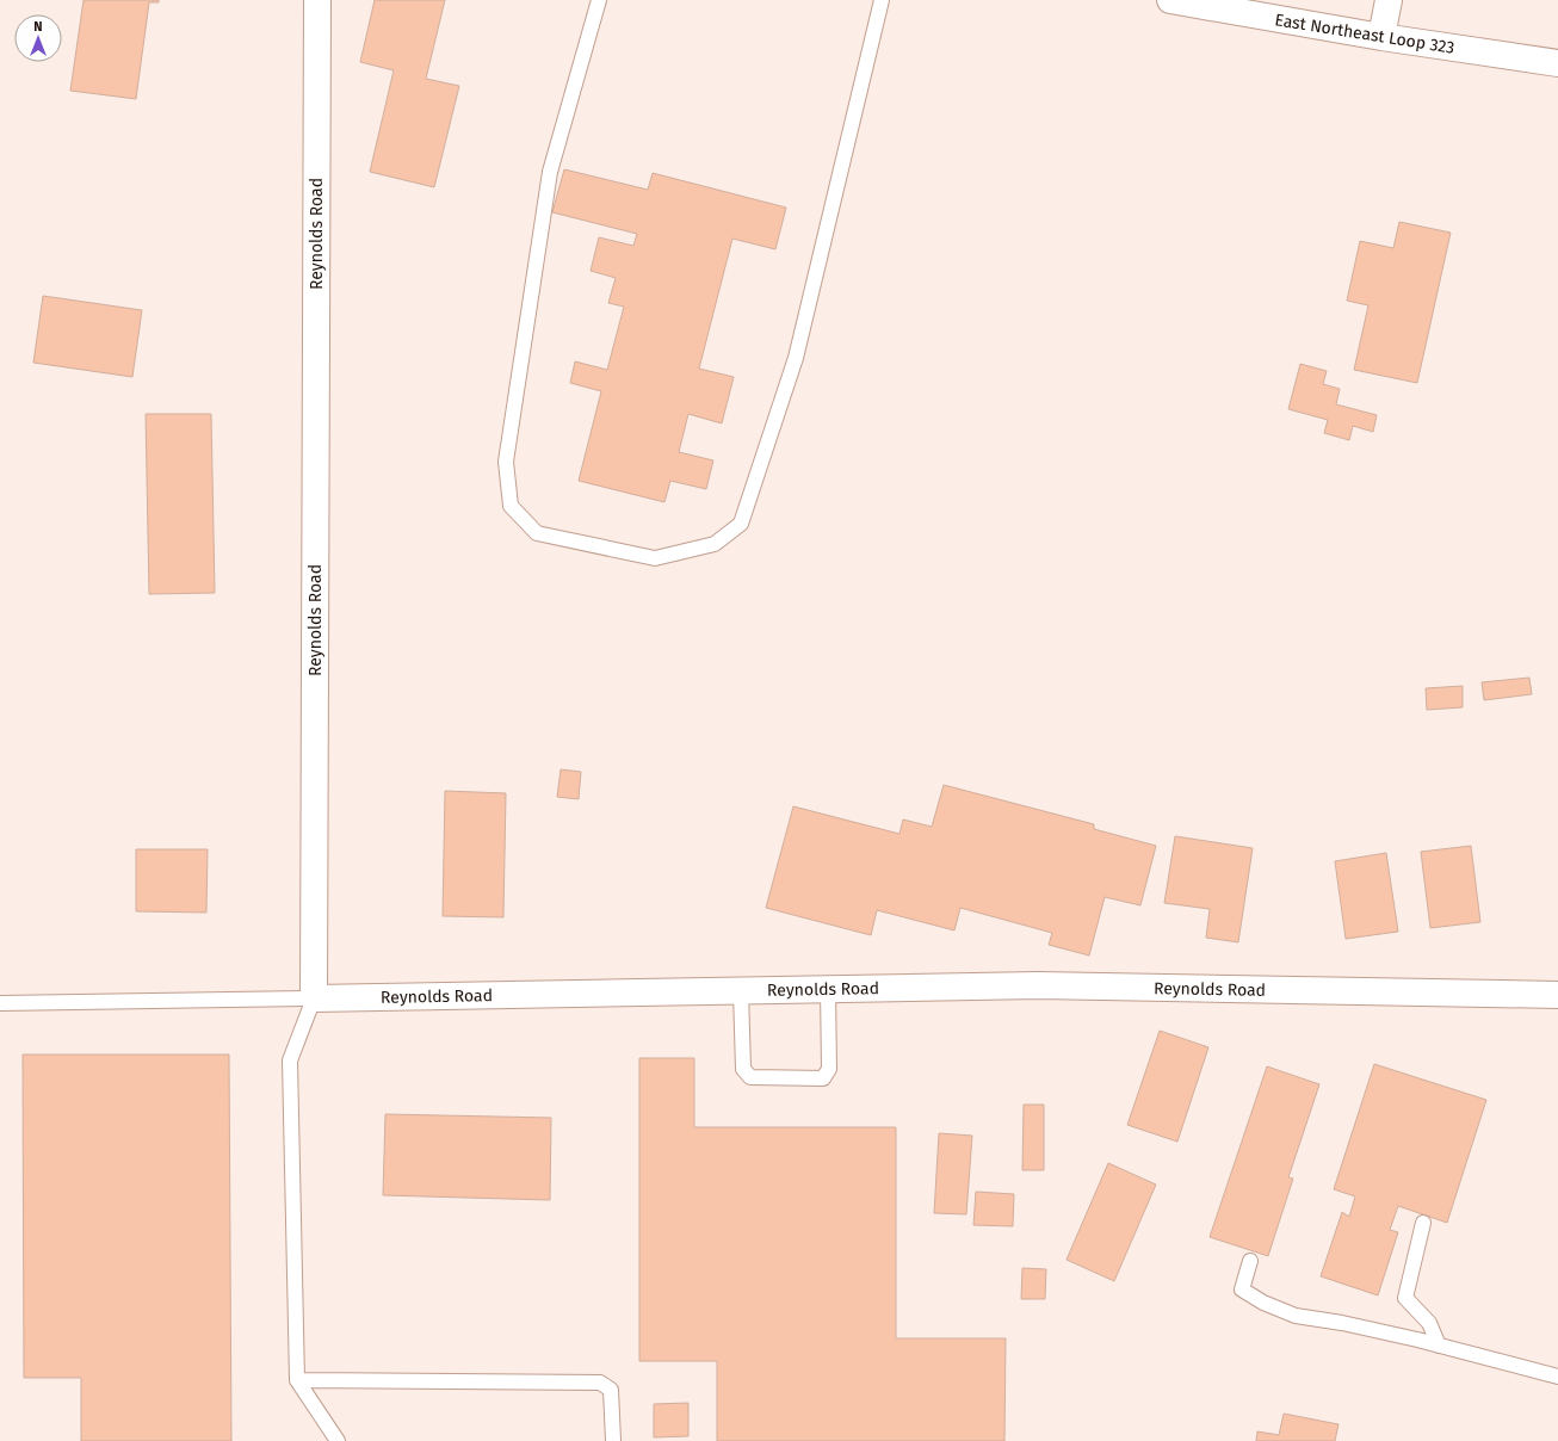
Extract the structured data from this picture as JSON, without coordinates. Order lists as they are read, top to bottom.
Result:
{
  "streets": {
    "main road": ["East Northeast Loop 323", "Reynolds Road"]
  },
  "north": "top"
}
